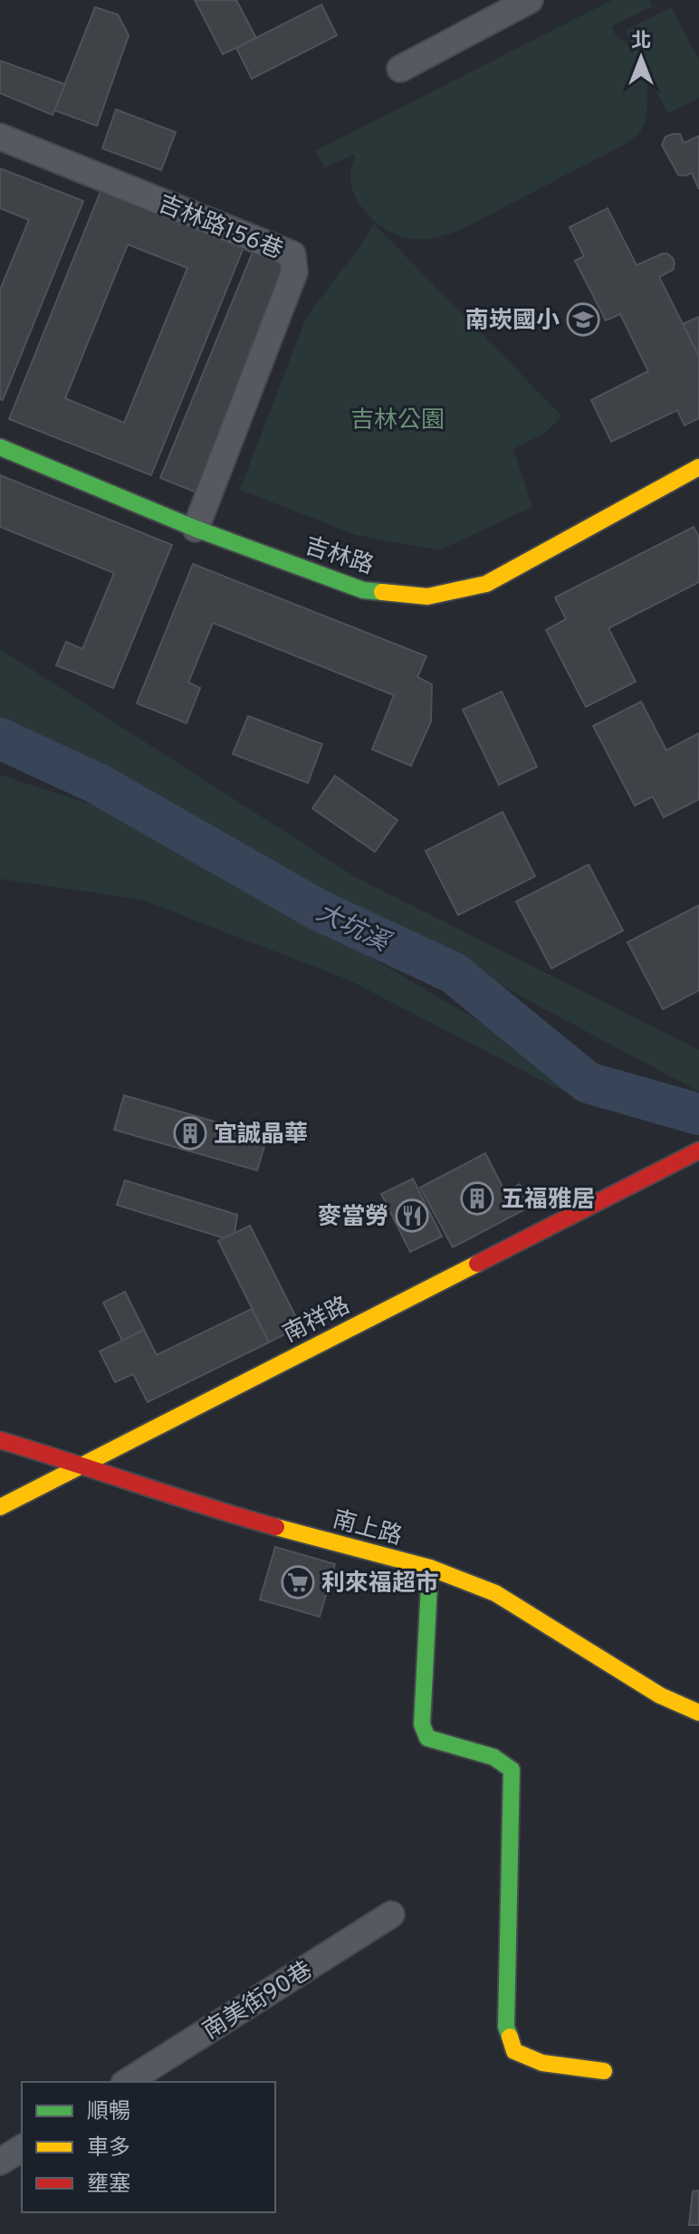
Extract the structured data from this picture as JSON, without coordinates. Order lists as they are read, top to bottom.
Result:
{
  "streets": {
    "street": [
      "吉林路156巷",
      "吉林路",
      "南祥路",
      "南上路",
      "南美街90巷"
    ]
  },
  "crossings": [
    ["吉林路156巷", "吉林路"],
    ["南祥路", "南上路"]
  ],
  "water": ["大坑溪"],
  "parks": ["吉林公園"],
  "places": {
    "school or university": ["南崁國小"],
    "building": ["宜誠晶華", "五福雅居"],
    "restaurant": ["麥當勞"],
    "supermarket": ["利來福超市"]
  },
  "legend": ["順暢", "車多", "壅塞"],
  "north": "top"
}
